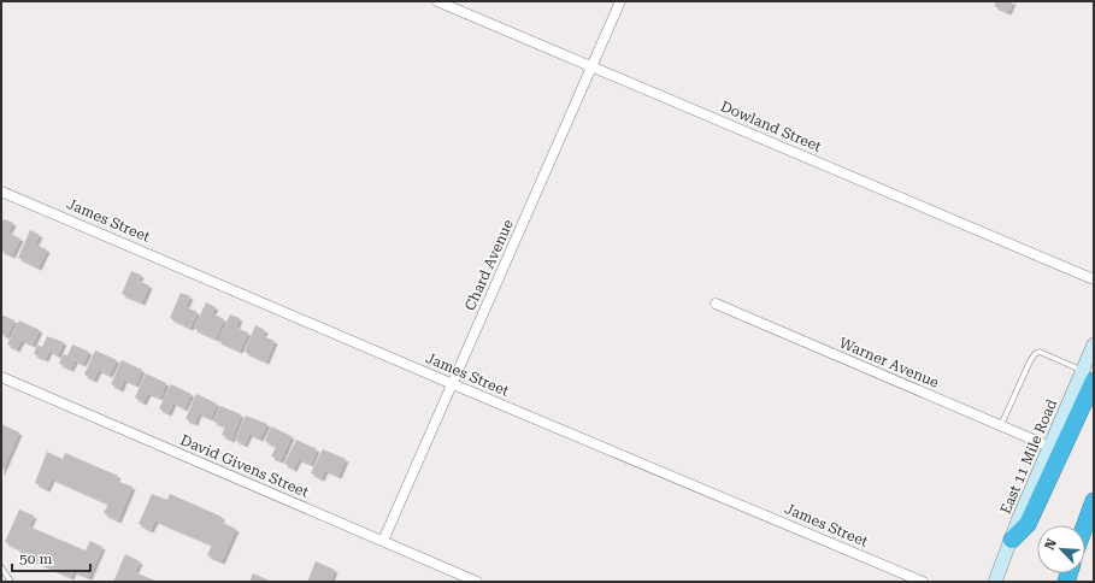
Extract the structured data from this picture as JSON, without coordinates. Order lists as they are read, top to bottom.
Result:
{
  "streets": {
    "main road": ["East 11 Mile Road"],
    "street": [
      "Dowland Street",
      "James Street",
      "Chard Avenue",
      "Warner Avenue",
      "David Givens Street"
    ]
  },
  "crossings": [
    ["Dowland Street", "Chard Avenue"],
    ["James Street", "Chard Avenue"],
    ["Chard Avenue", "David Givens Street"],
    ["Warner Avenue", "East 11 Mile Road"]
  ],
  "scale_bar": "50 m",
  "north": "top left"
}
